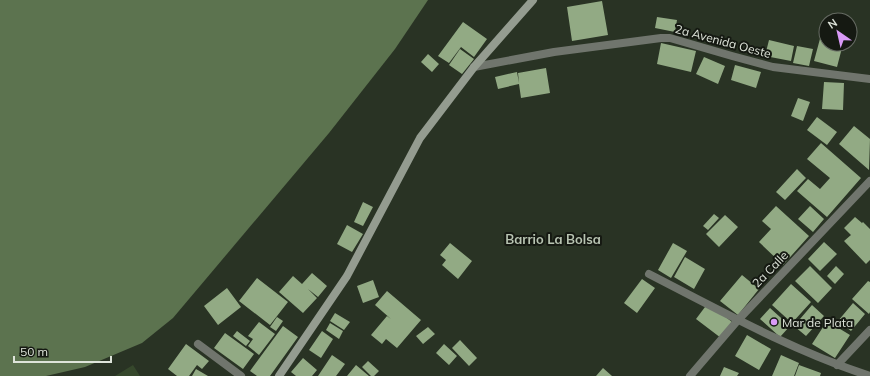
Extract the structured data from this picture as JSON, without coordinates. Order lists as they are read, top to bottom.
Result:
{
  "streets": {
    "street": ["2a Avenida Oeste", "2a Calle"]
  },
  "districts": ["Barrio La Bolsa"],
  "places": ["Mar de Plata"],
  "scale_bar": "50 m",
  "north": "top left"
}
